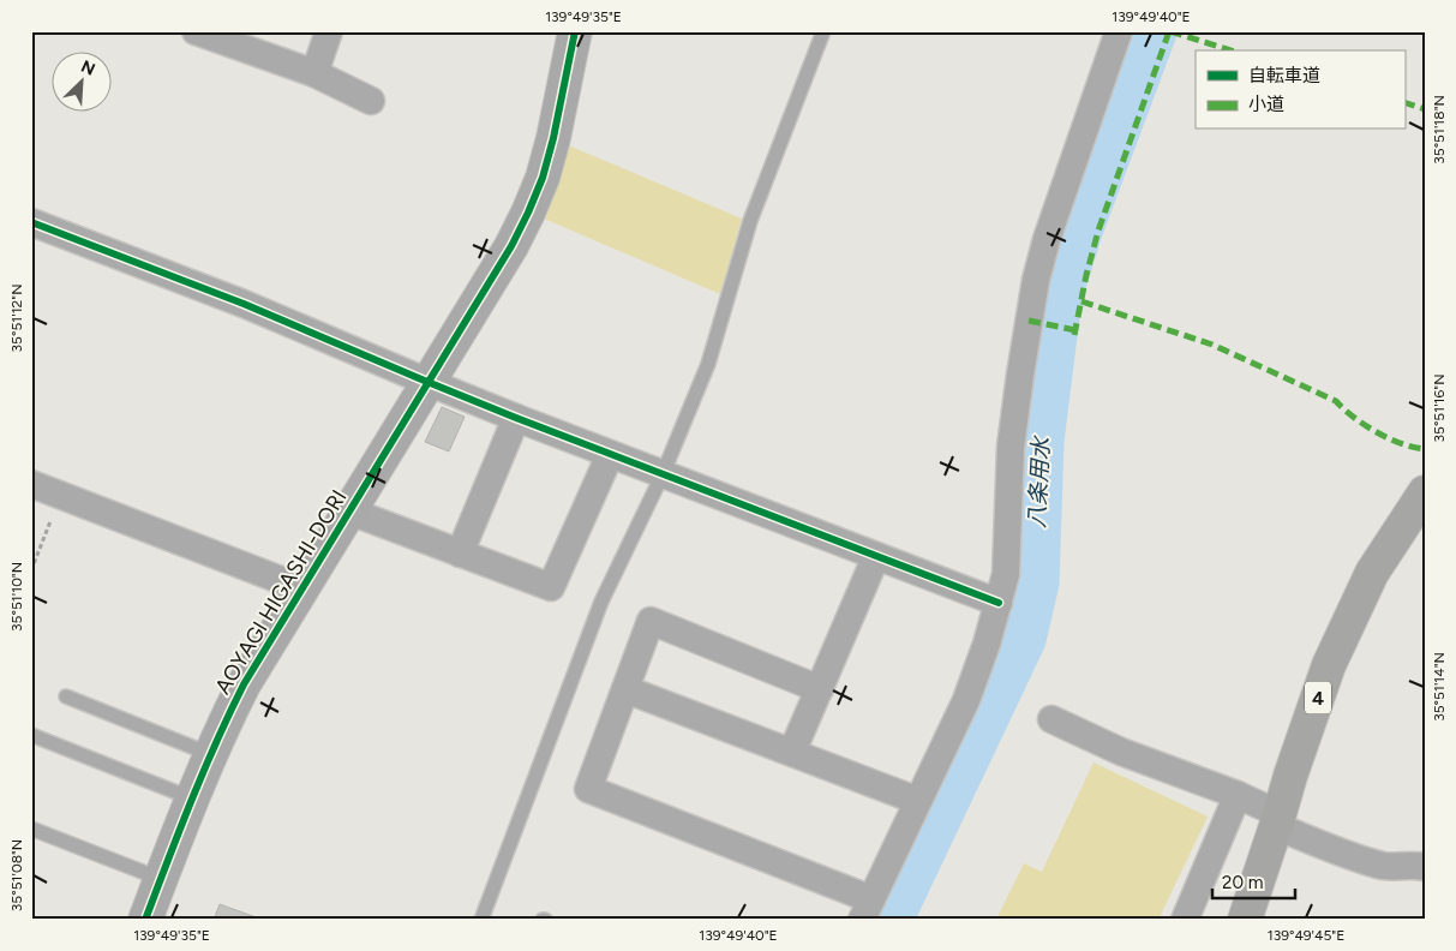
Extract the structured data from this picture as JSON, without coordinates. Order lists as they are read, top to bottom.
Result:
{
  "streets": {
    "highway": ["4"],
    "street": ["AOYAGI HIGASHI-DORI"]
  },
  "water": ["八条用水"],
  "legend": ["自転車道", "小道"],
  "scale_bar": "20 m",
  "north": "top right",
  "coordinates": [
    "139°49'35\"E",
    "139°49'40\"E",
    "35°51'18\"N",
    "35°51'12\"N",
    "35°51'16\"N",
    "35°51'10\"N",
    "35°51'14\"N",
    "35°51'08\"N",
    "139°49'45\"E"
  ]
}
